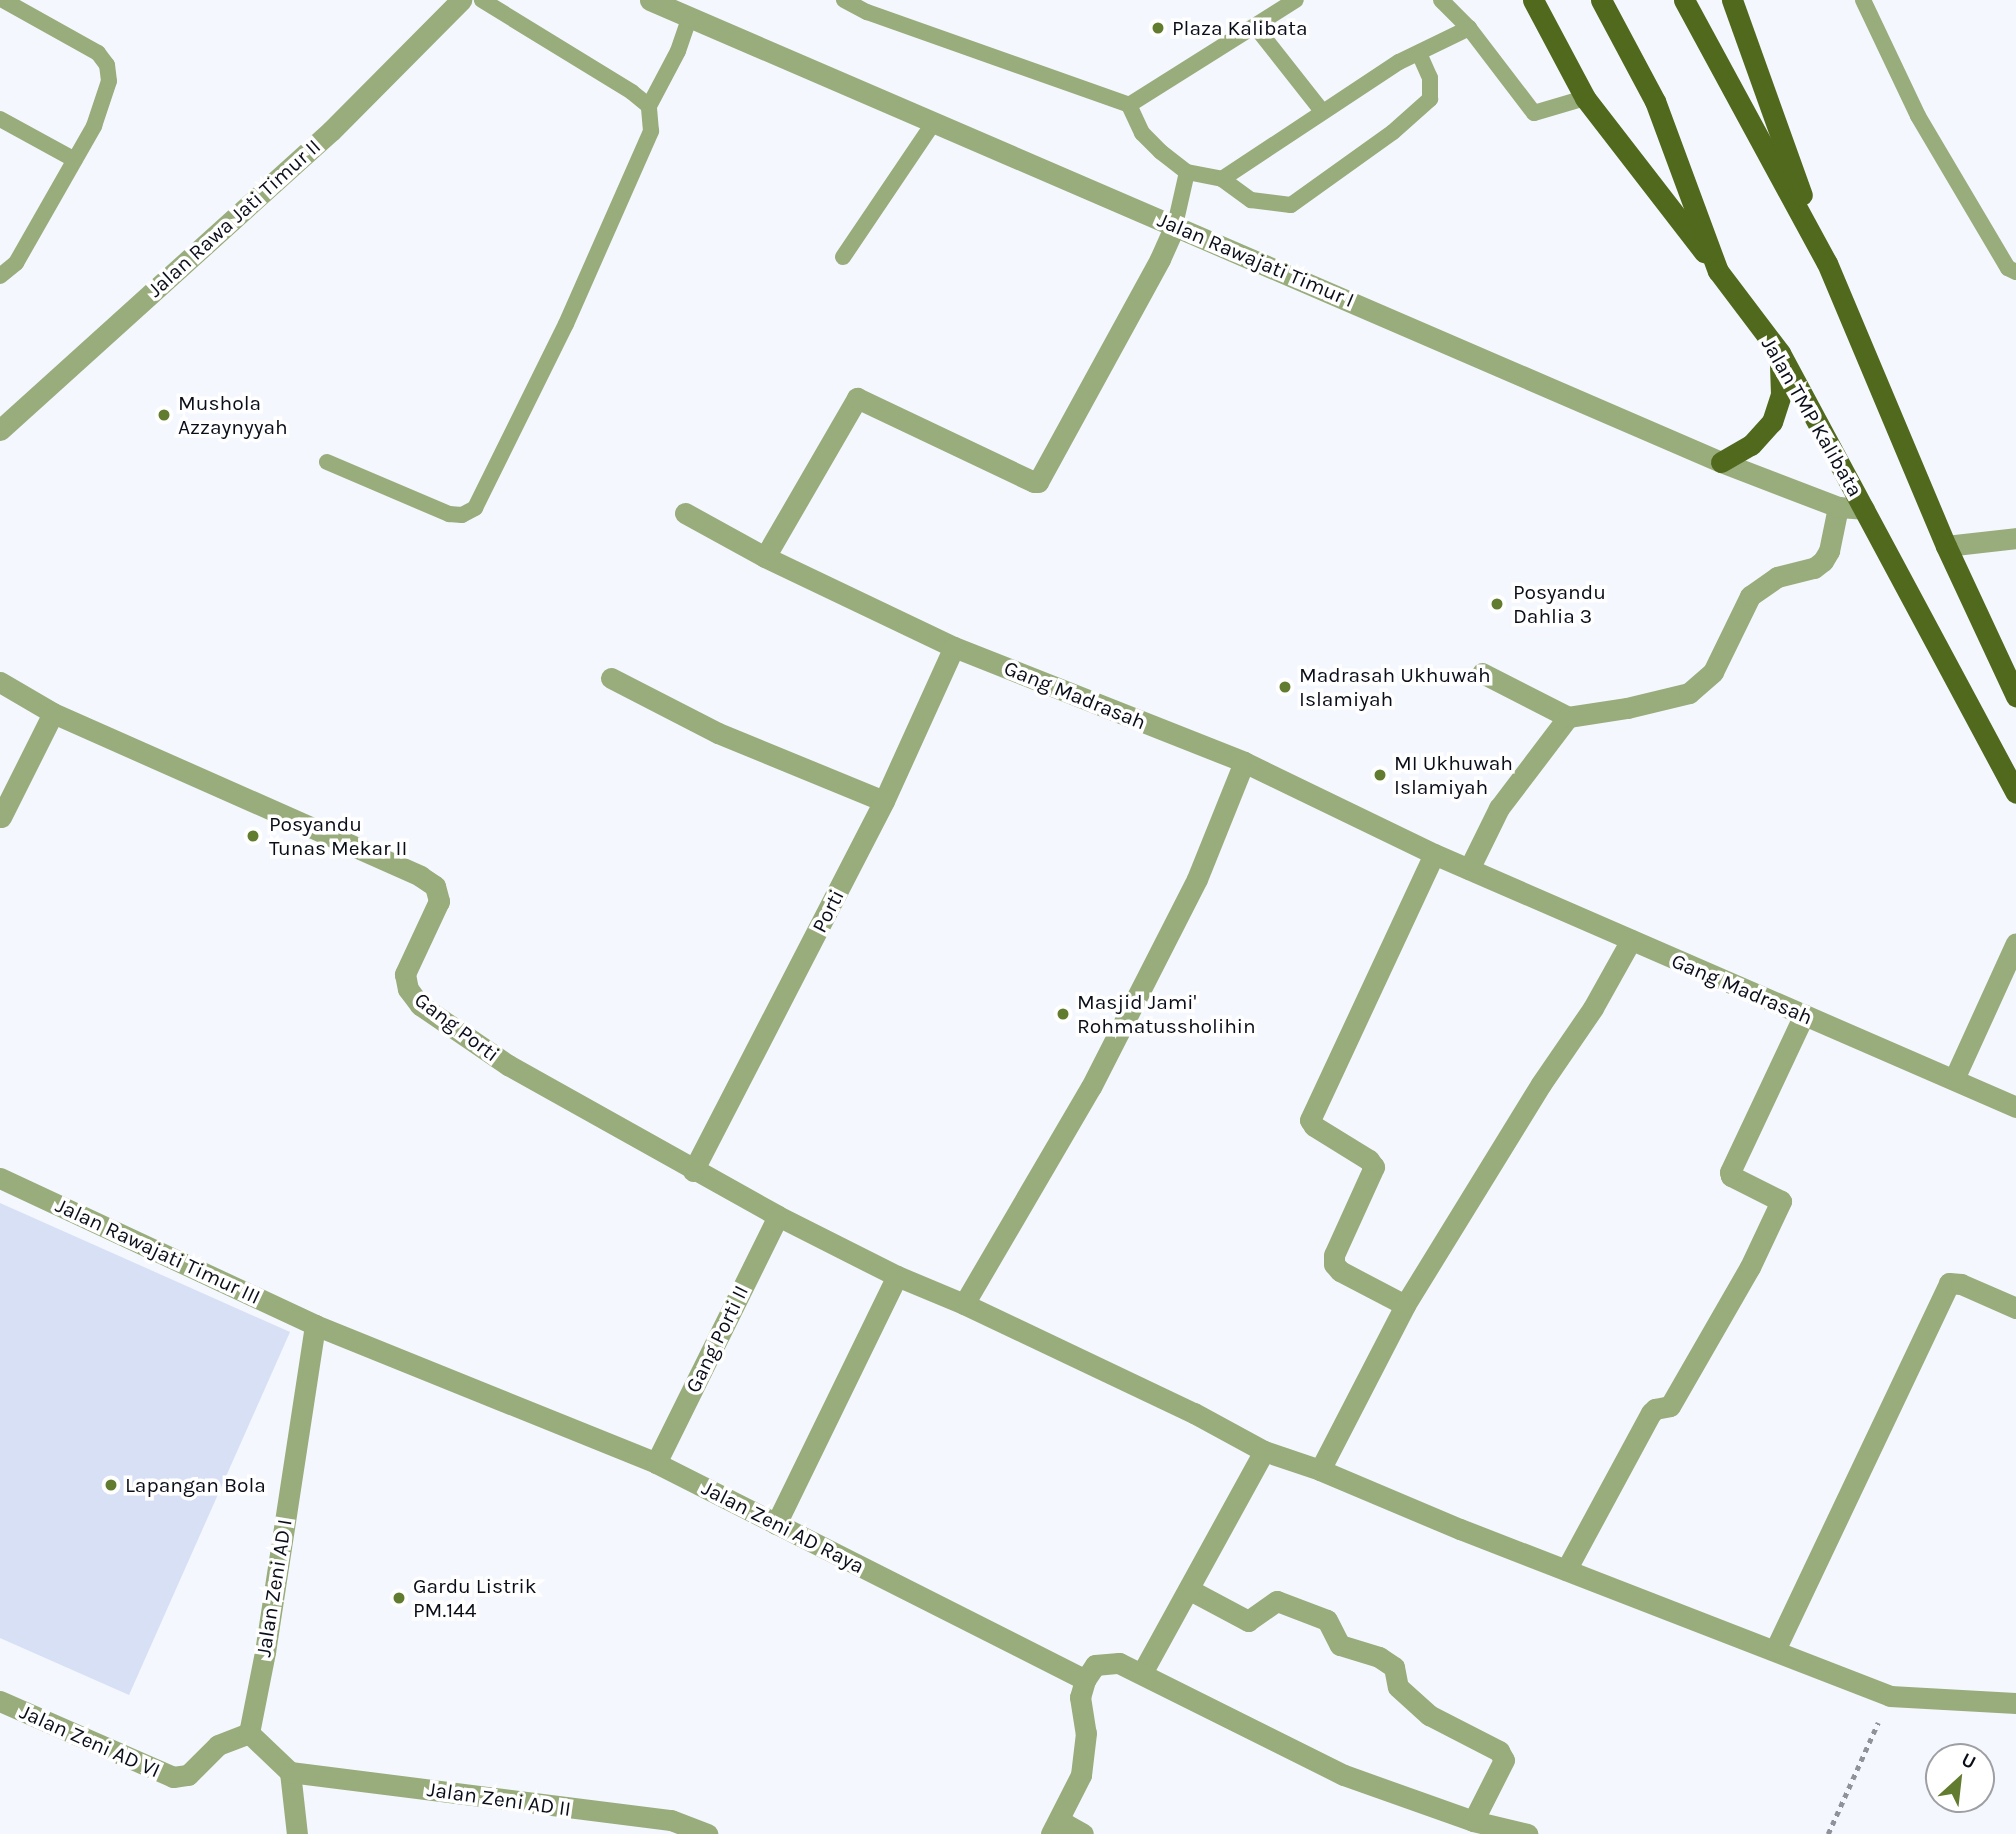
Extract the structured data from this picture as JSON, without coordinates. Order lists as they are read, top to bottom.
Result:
{
  "streets": {
    "main road": ["Jalan TMP Kalibata"],
    "street": [
      "Jalan Rawa Jati Timur II",
      "Jalan Rawajati Timur I",
      "Gang Madrasah",
      "Porti",
      "Gang Porti",
      "Jalan Rawajati Timur III",
      "Gang Porti II",
      "Jalan Zeni AD Raya",
      "Jalan Zeni AD I",
      "Jalan Zeni AD VI",
      "Jalan Zeni AD II"
    ]
  },
  "crossings": [
    ["Jalan Rawajati Timur I", "Jalan TMP Kalibata"],
    ["Gang Madrasah", "Porti"],
    ["Porti", "Gang Porti"],
    ["Jalan Rawajati Timur III", "Jalan Zeni AD Raya"],
    ["Jalan Rawajati Timur III", "Jalan Zeni AD I"],
    ["Gang Porti II", "Jalan Zeni AD Raya"],
    ["Jalan Zeni AD Raya", "Jalan Zeni AD I"],
    ["Jalan Zeni AD I", "Jalan Zeni AD VI"]
  ],
  "places": [
    "Plaza Kalibata",
    "Mushola Azzaynyyah",
    "Posyandu Dahlia 3",
    "Madrasah Ukhuwah Islamiyah",
    "MI Ukhuwah Islamiyah",
    "Posyandu Tunas Mekar II",
    "Masjid Jami' Rohmatussholihin",
    "Lapangan Bola",
    "Gardu Listrik PM.144"
  ],
  "north": "top right"
}
